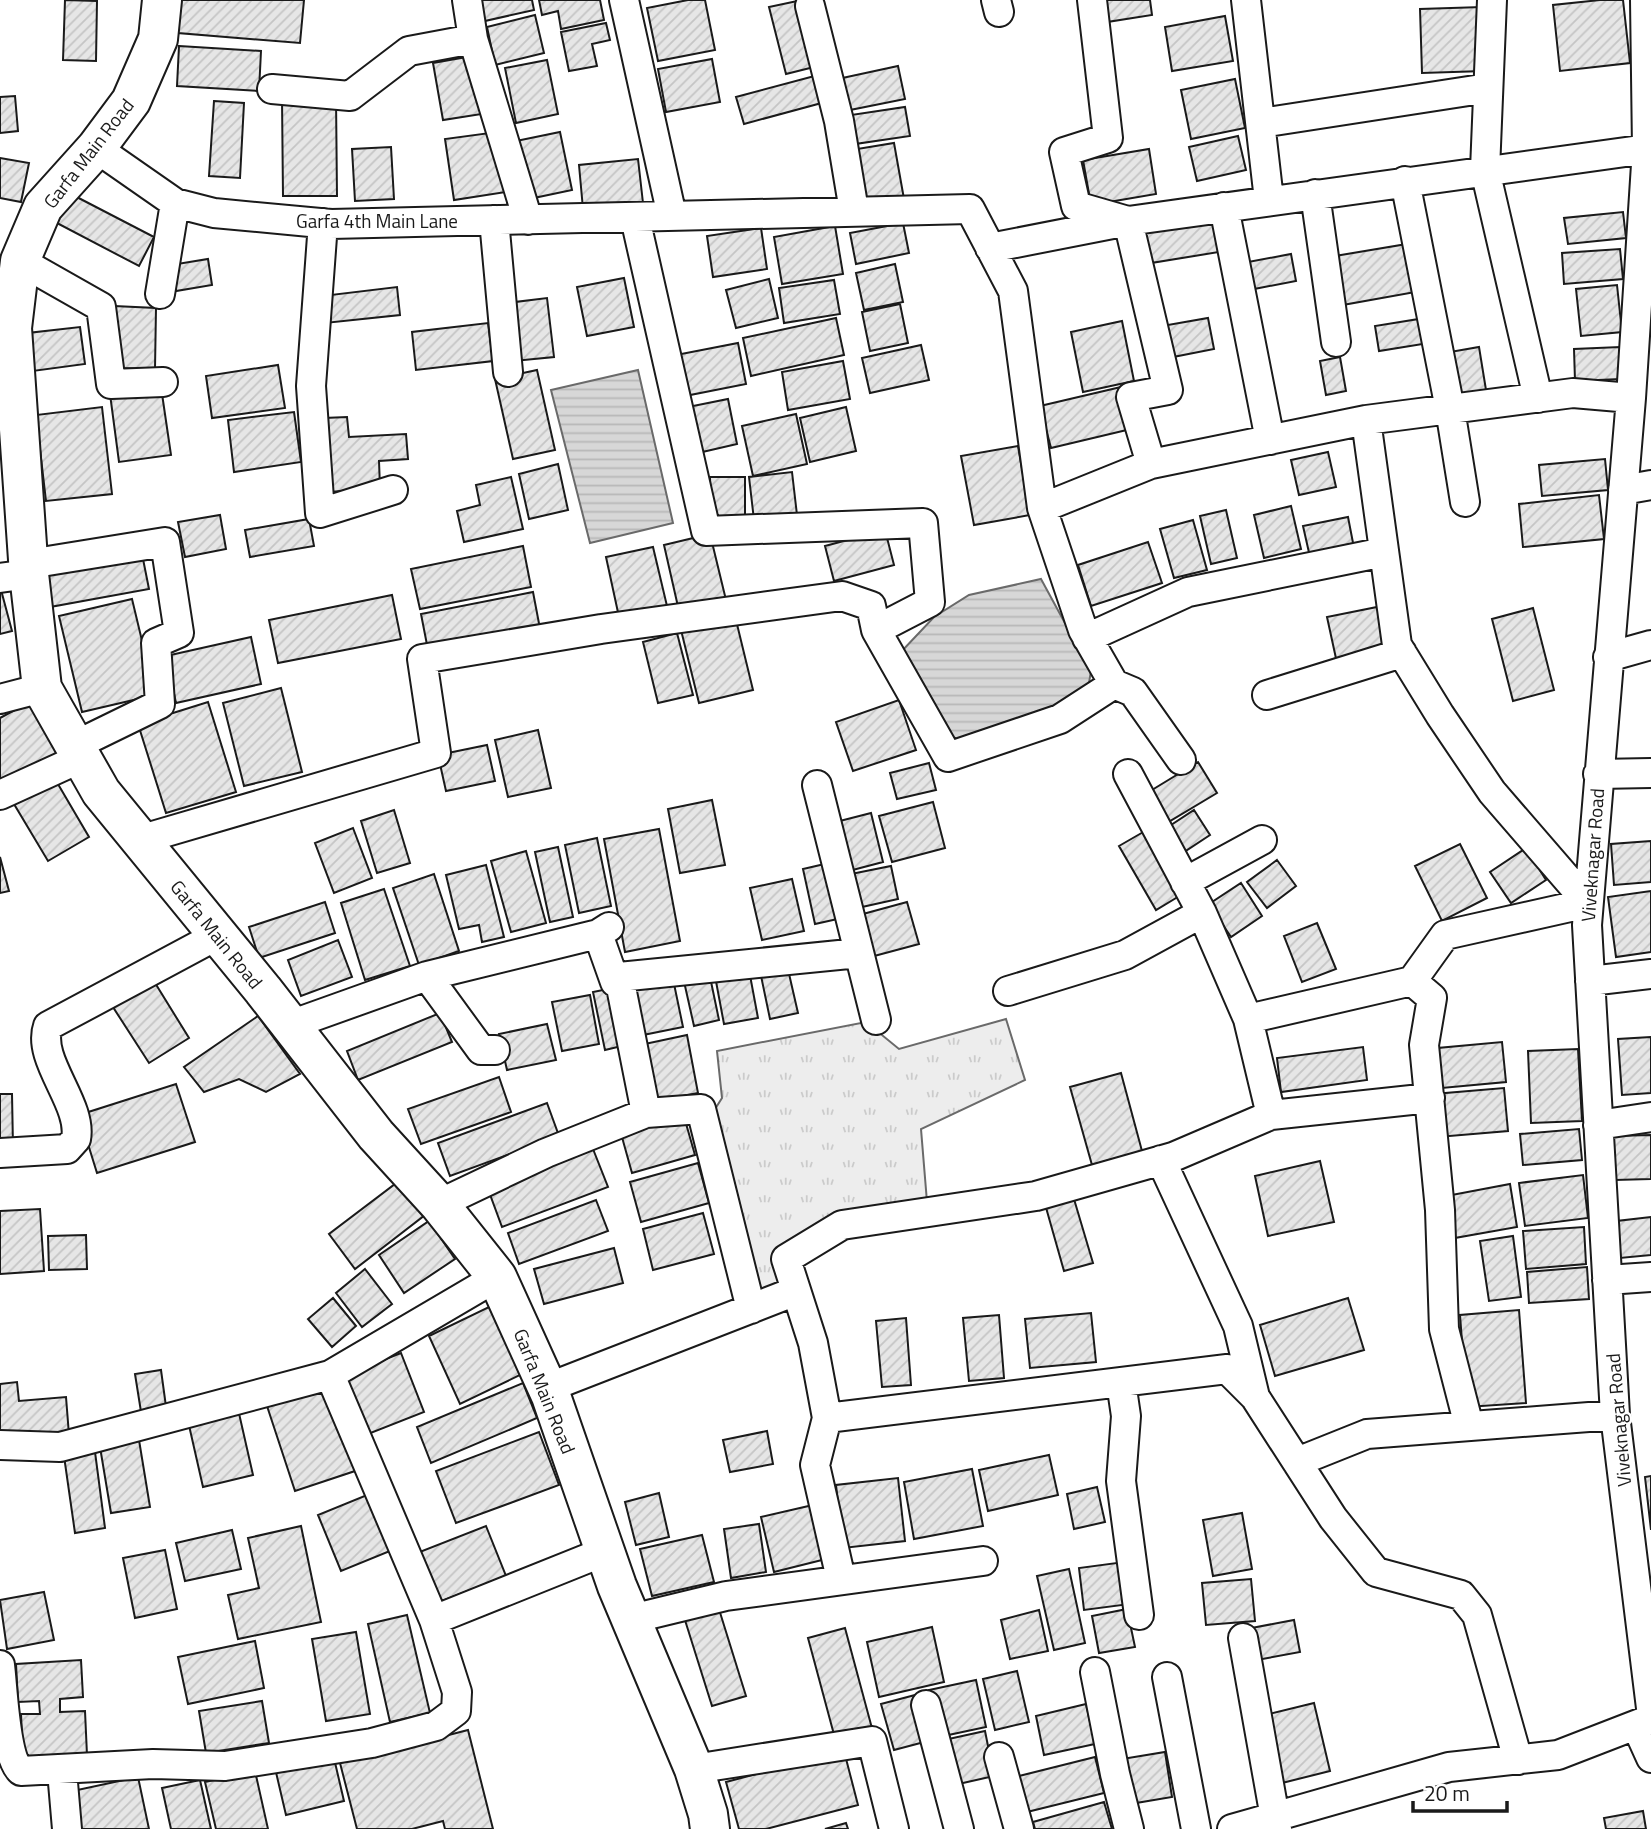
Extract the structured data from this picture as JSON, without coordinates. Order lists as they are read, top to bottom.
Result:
{
  "streets": {
    "main road": ["Garfa Main Road"],
    "street": ["Garfa 4th Main Lane", "Viveknagar Road"]
  },
  "crossings": [
    ["Garfa Main Road", "Garfa 4th Main Lane"]
  ],
  "scale_bar": "20 m"
}
